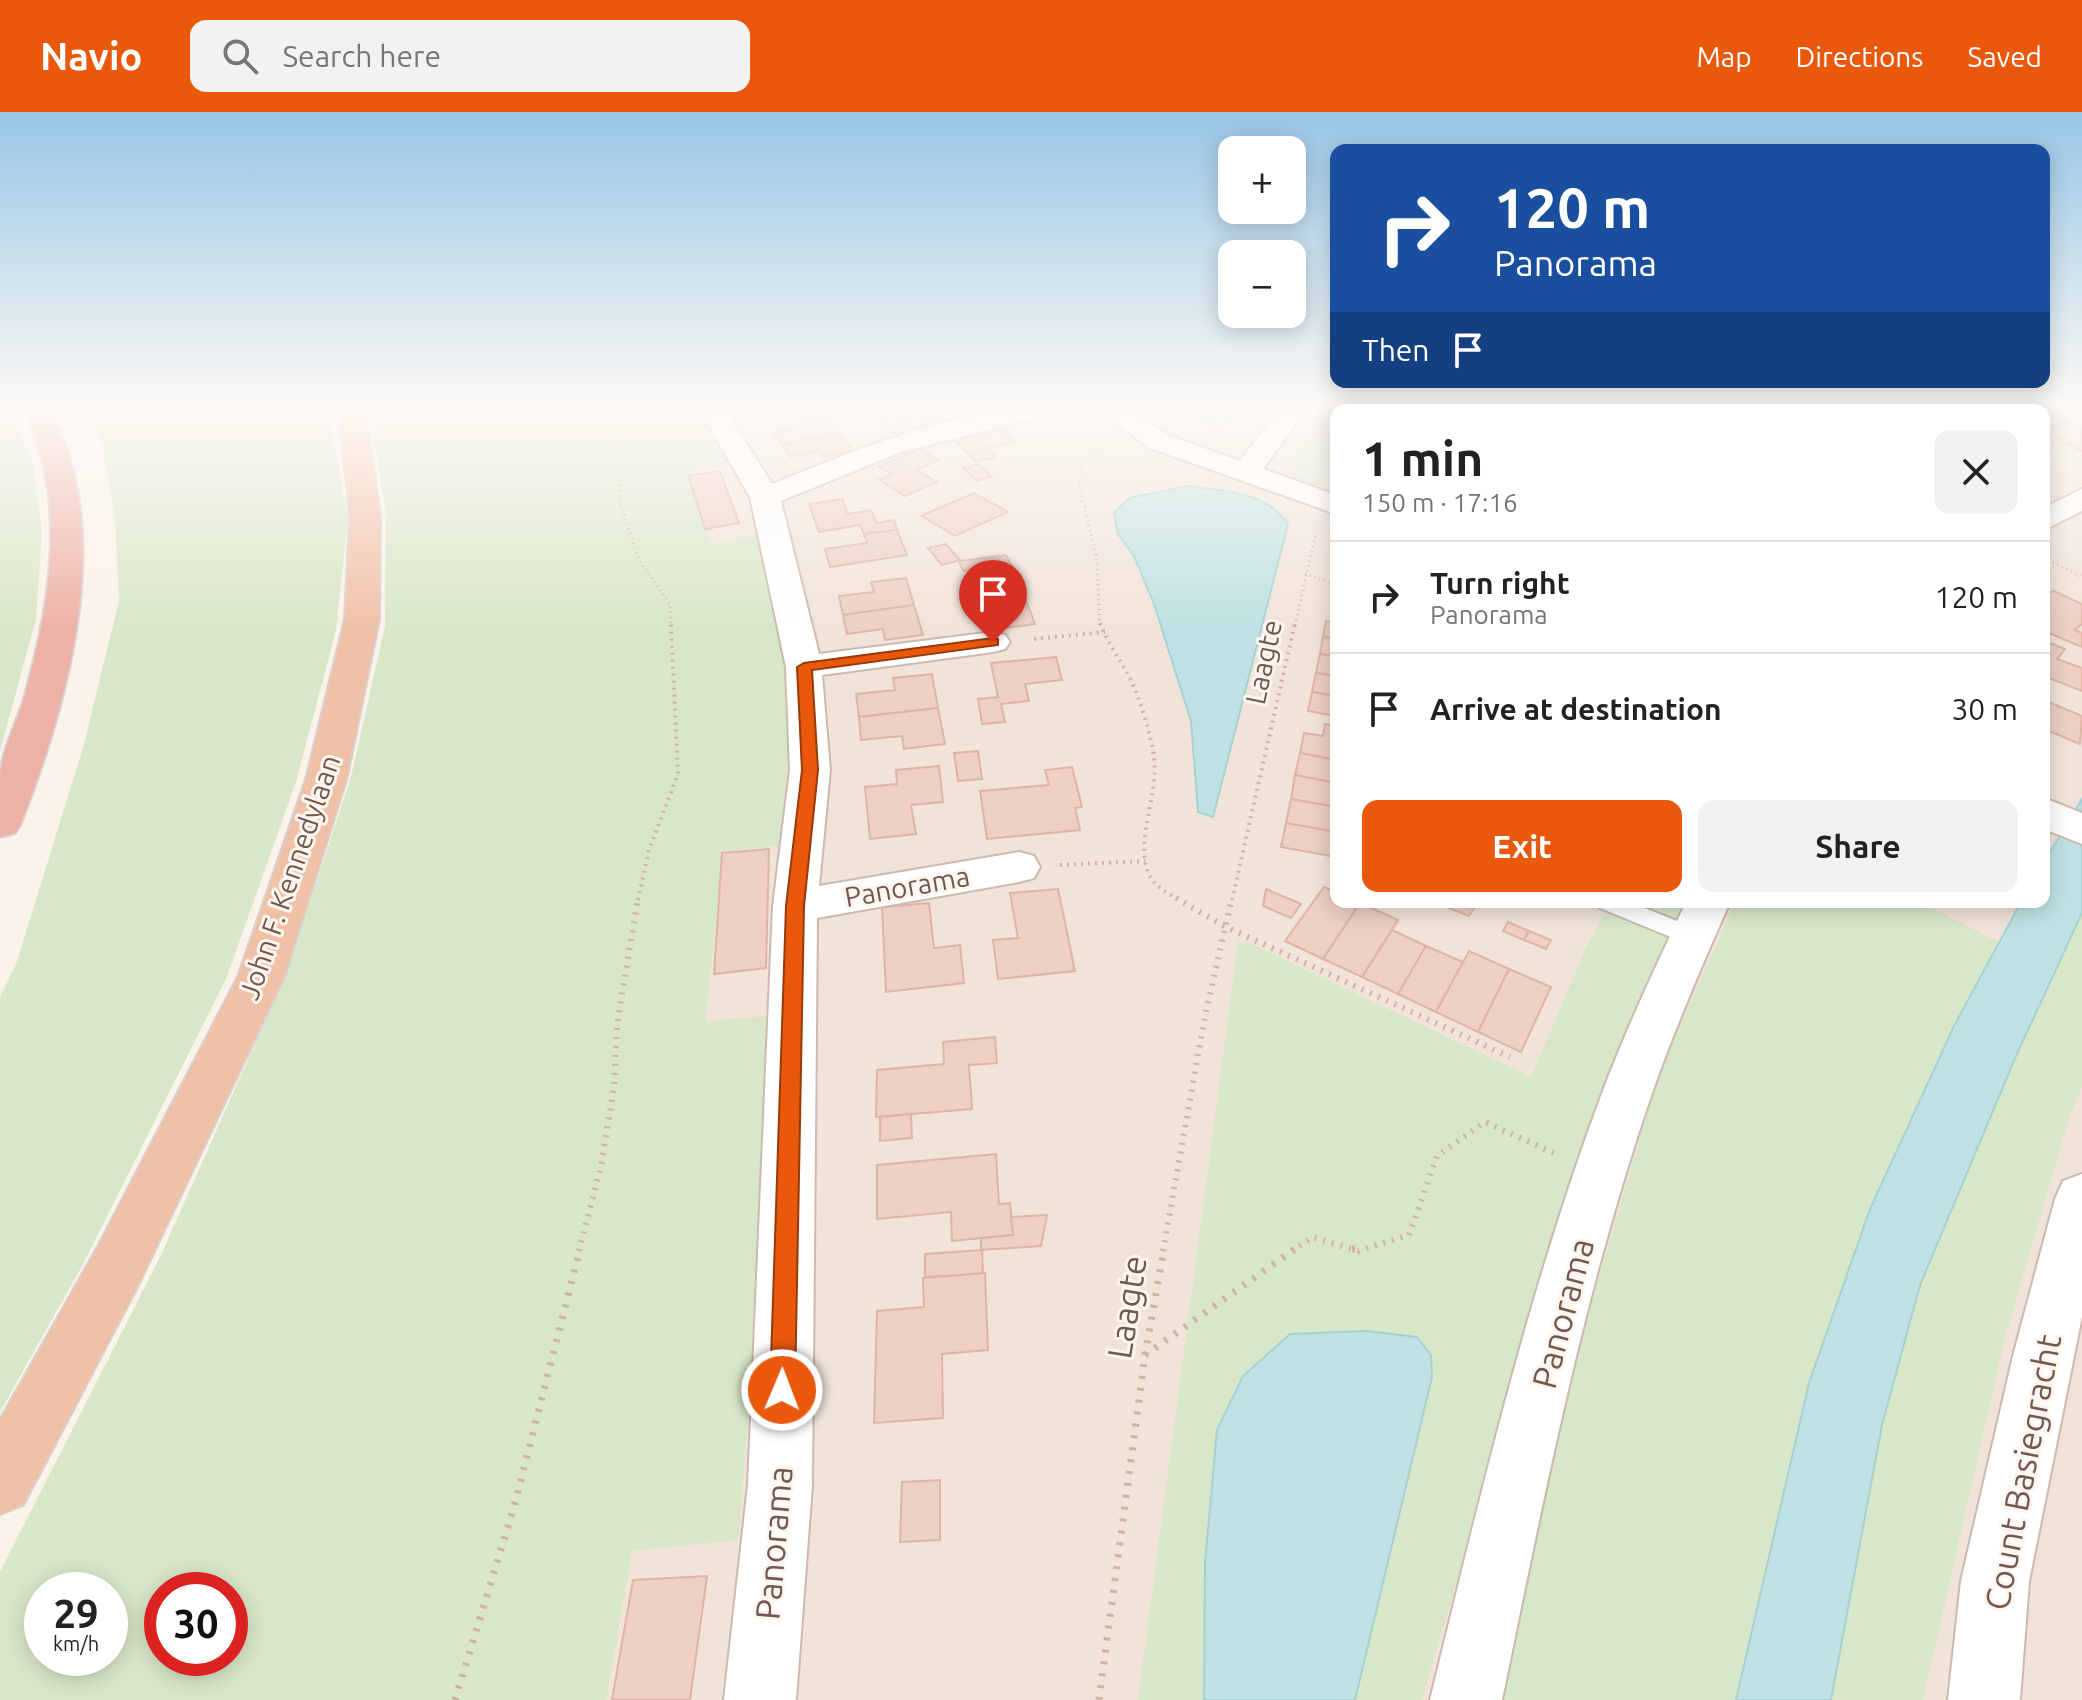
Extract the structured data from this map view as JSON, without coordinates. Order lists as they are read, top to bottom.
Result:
{
  "streets": {
    "highway": ["John F. Kennedylaan"],
    "street": ["Panorama", "Count Basiegracht"],
    "path": ["Laagte"]
  },
  "page": {
    "header": "Navio",
    "search": "Search here",
    "nav": ["Map", "Directions", "Saved"],
    "map_buttons": ["+", "−"],
    "turn": ["120 m", "Panorama"],
    "then": "Then",
    "heading": ["1 min", "150 m · 17:16"],
    "list": [
      {
        "name": "Turn right",
        "note": "Panorama",
        "value": "120 m"
      },
      {
        "name": "Arrive at destination",
        "value": "30 m"
      }
    ],
    "buttons": ["Exit", "Share"],
    "speed": "29 km/h",
    "limit": "30"
  }
}
